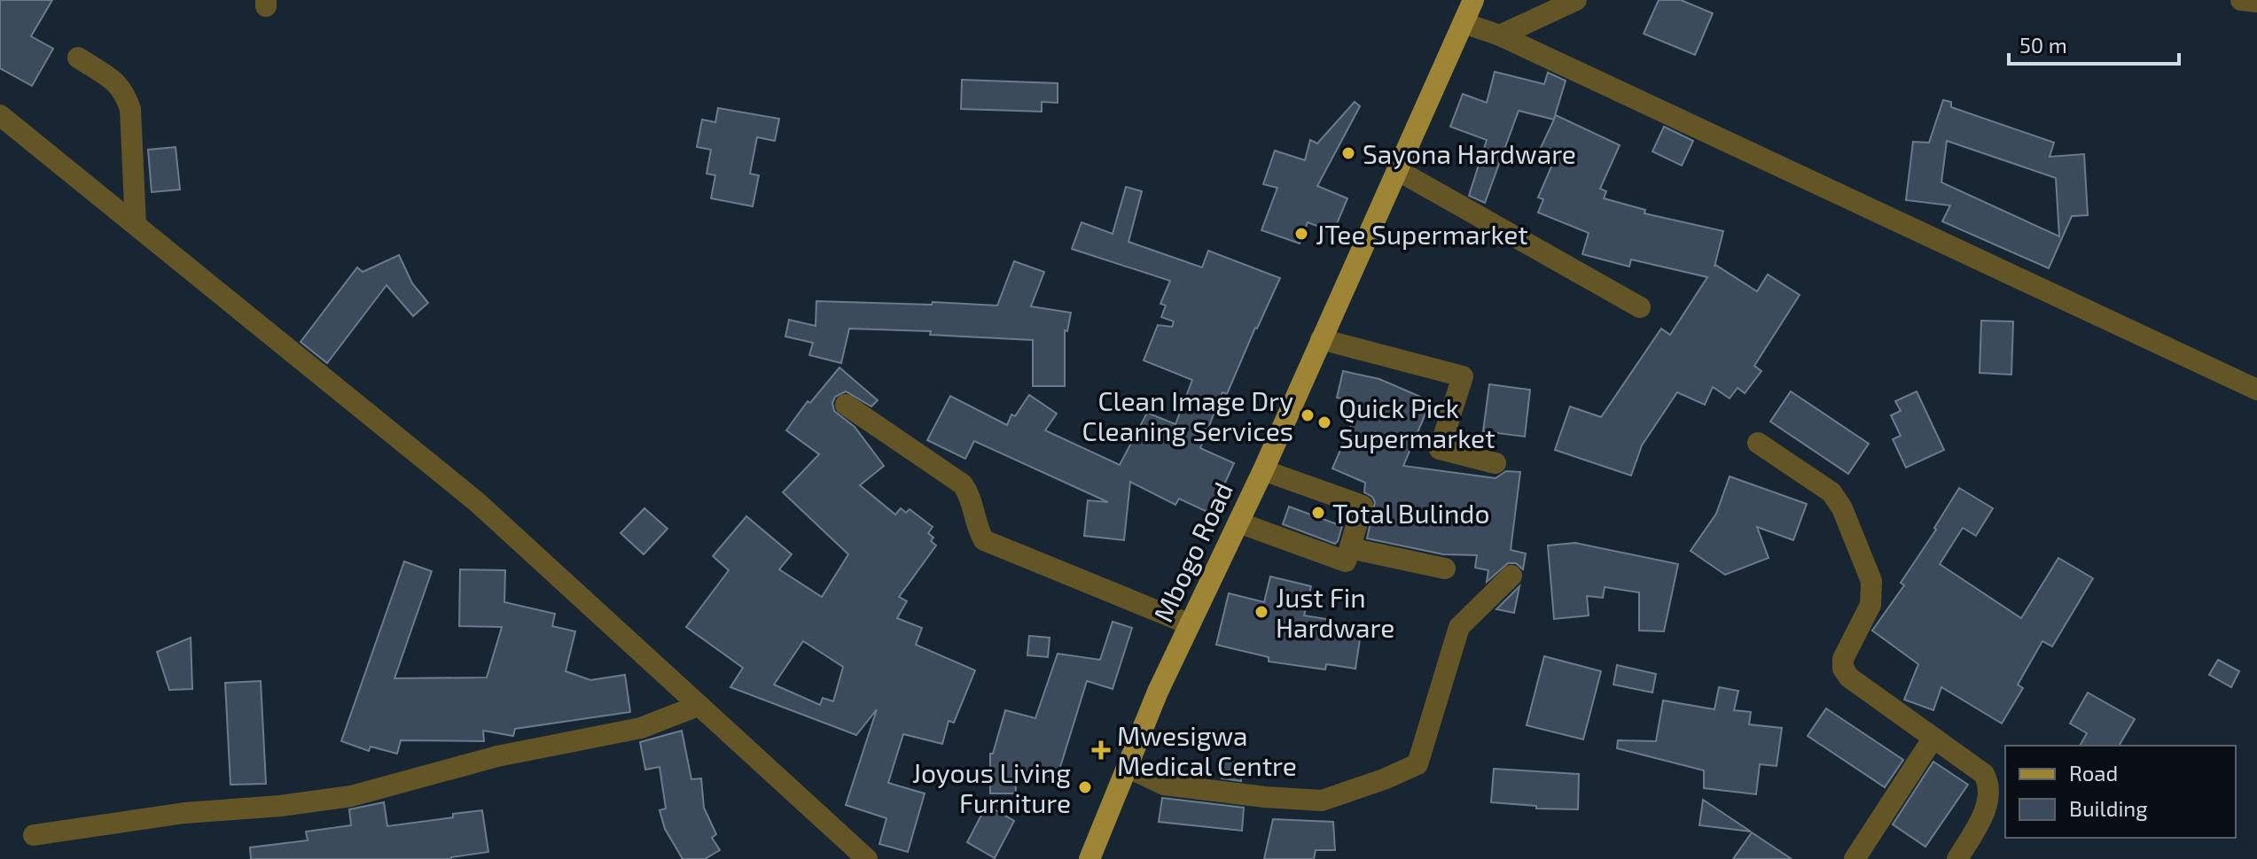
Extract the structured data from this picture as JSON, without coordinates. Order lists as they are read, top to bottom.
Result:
{
  "streets": {
    "main road": ["Mbogo Road"]
  },
  "places": {
    "other": [
      "Sayona Hardware",
      "JTee Supermarket",
      "Clean Image Dry Cleaning Services",
      "Quick Pick Supermarket",
      "Total Bulindo",
      "Just Fin Hardware",
      "Joyous Living Furniture"
    ],
    "health": ["Mwesigwa Medical Centre"]
  },
  "legend": ["Road", "Building"],
  "scale_bar": "50 m"
}
